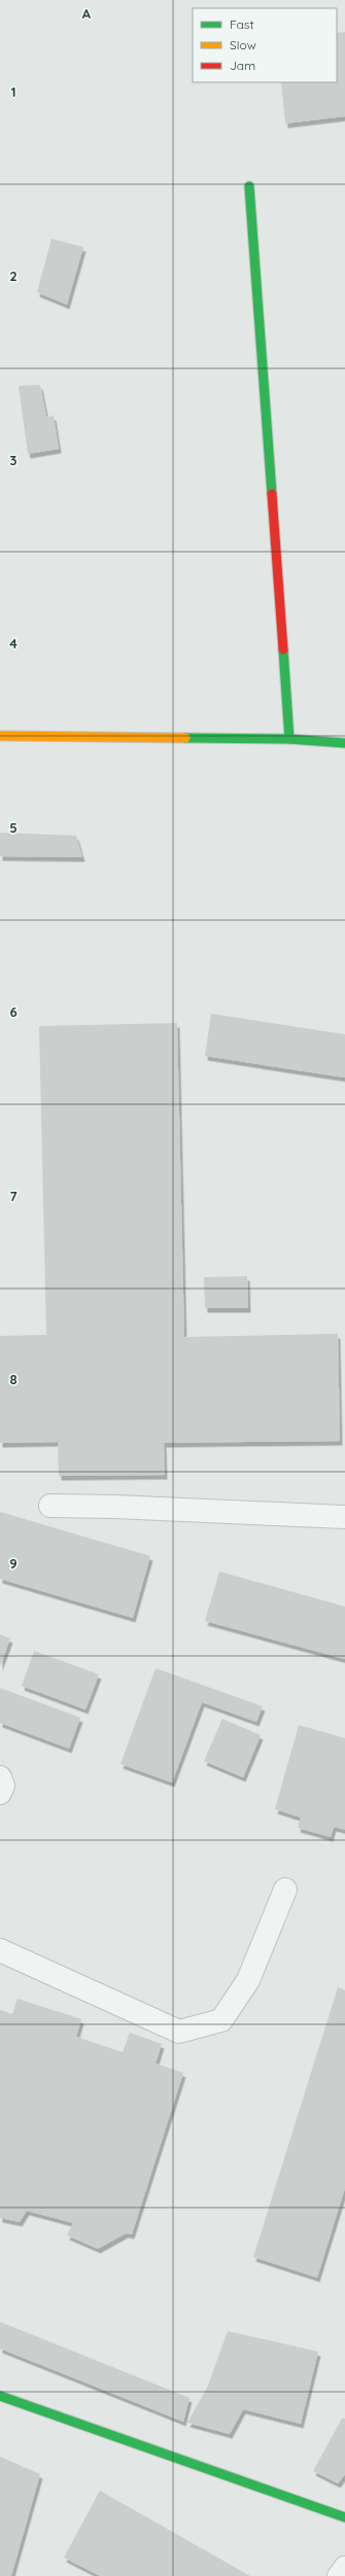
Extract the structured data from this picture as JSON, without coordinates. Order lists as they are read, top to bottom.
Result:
{
  "legend": ["Fast", "Slow", "Jam"],
  "grid": {
    "columns": ["A"],
    "rows": [
      "1",
      "2",
      "3",
      "4",
      "5",
      "6",
      "7",
      "8",
      "9"
    ]
  }
}
